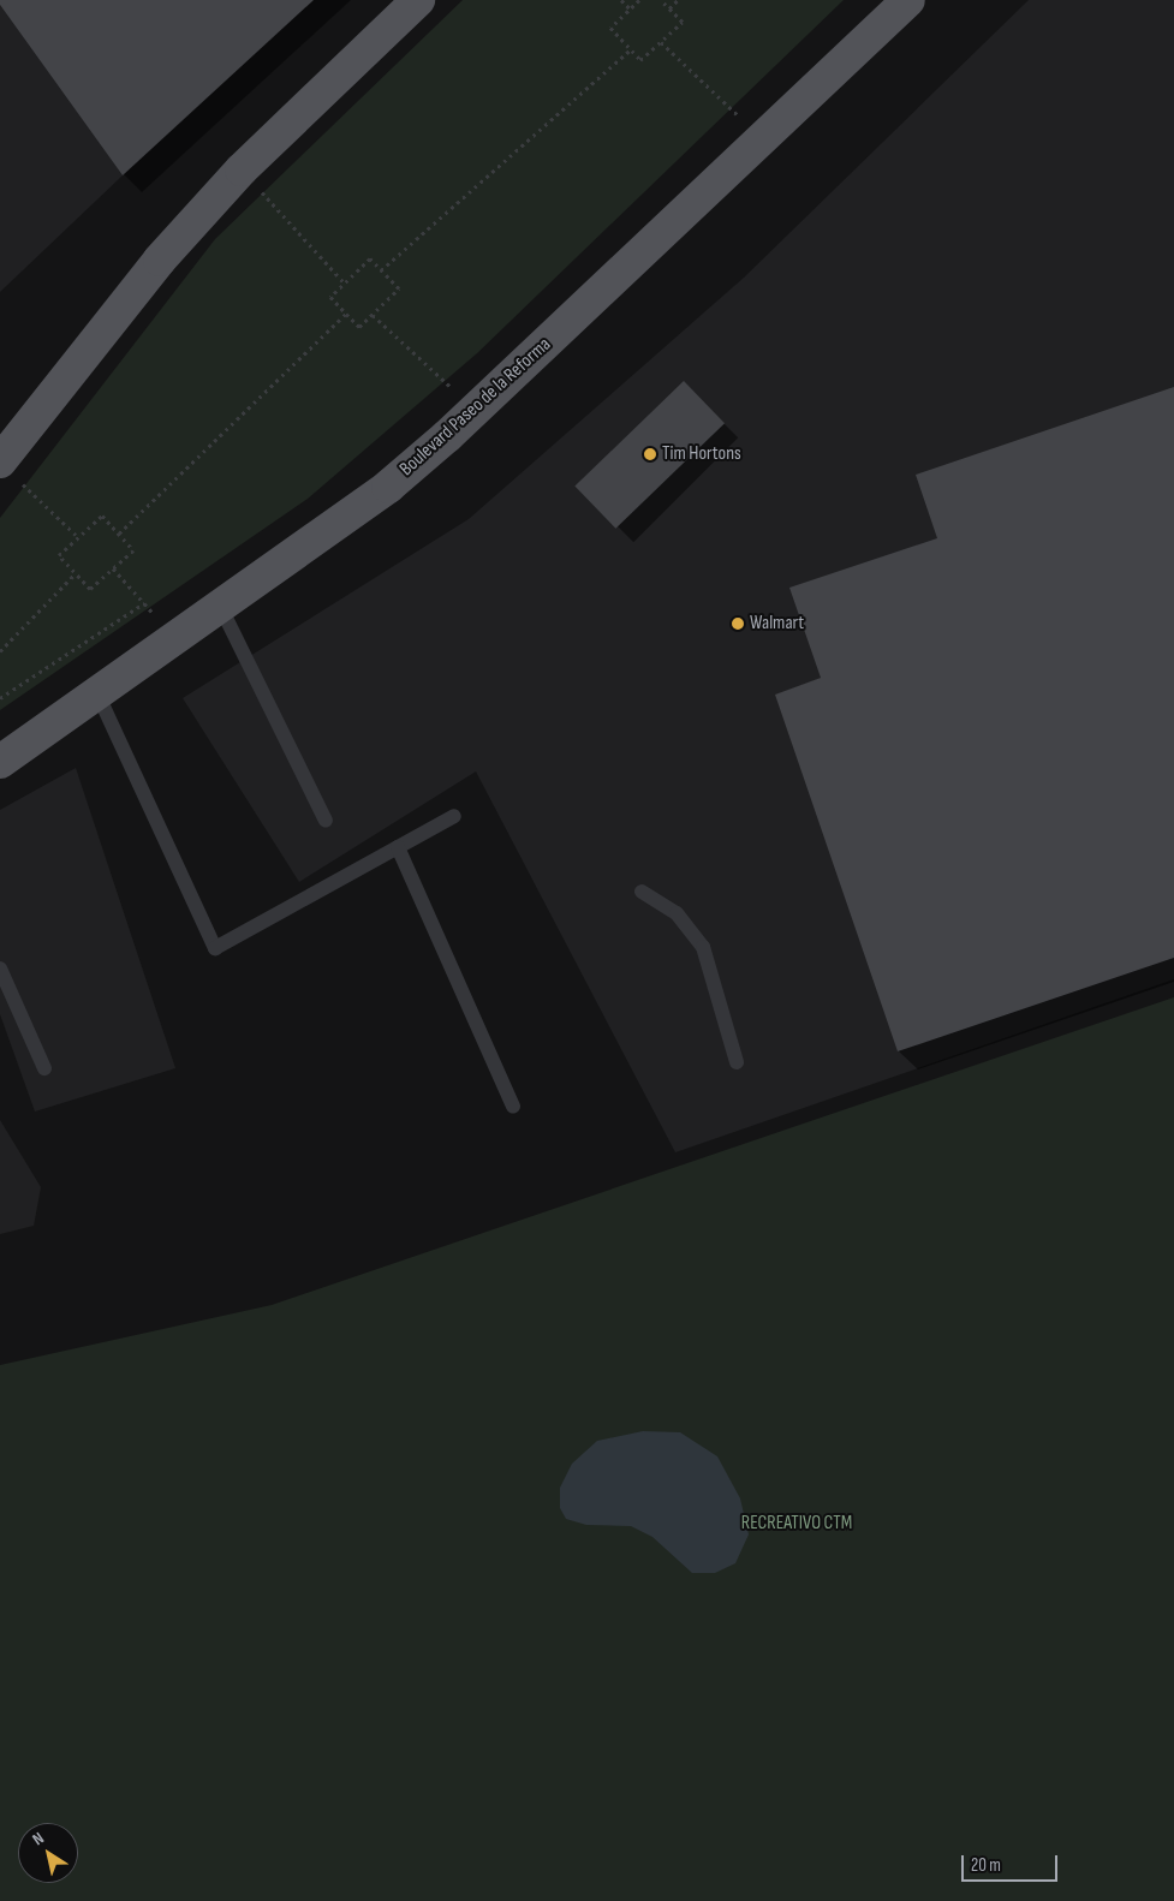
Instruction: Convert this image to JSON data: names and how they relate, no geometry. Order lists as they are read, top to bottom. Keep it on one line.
{"streets":{"main road":["Boulevard Paseo de la Reforma"]},"parks":["RECREATIVO CTM"],"places":["Tim Hortons","Walmart"],"scale_bar":"20 m","north":"top left"}
